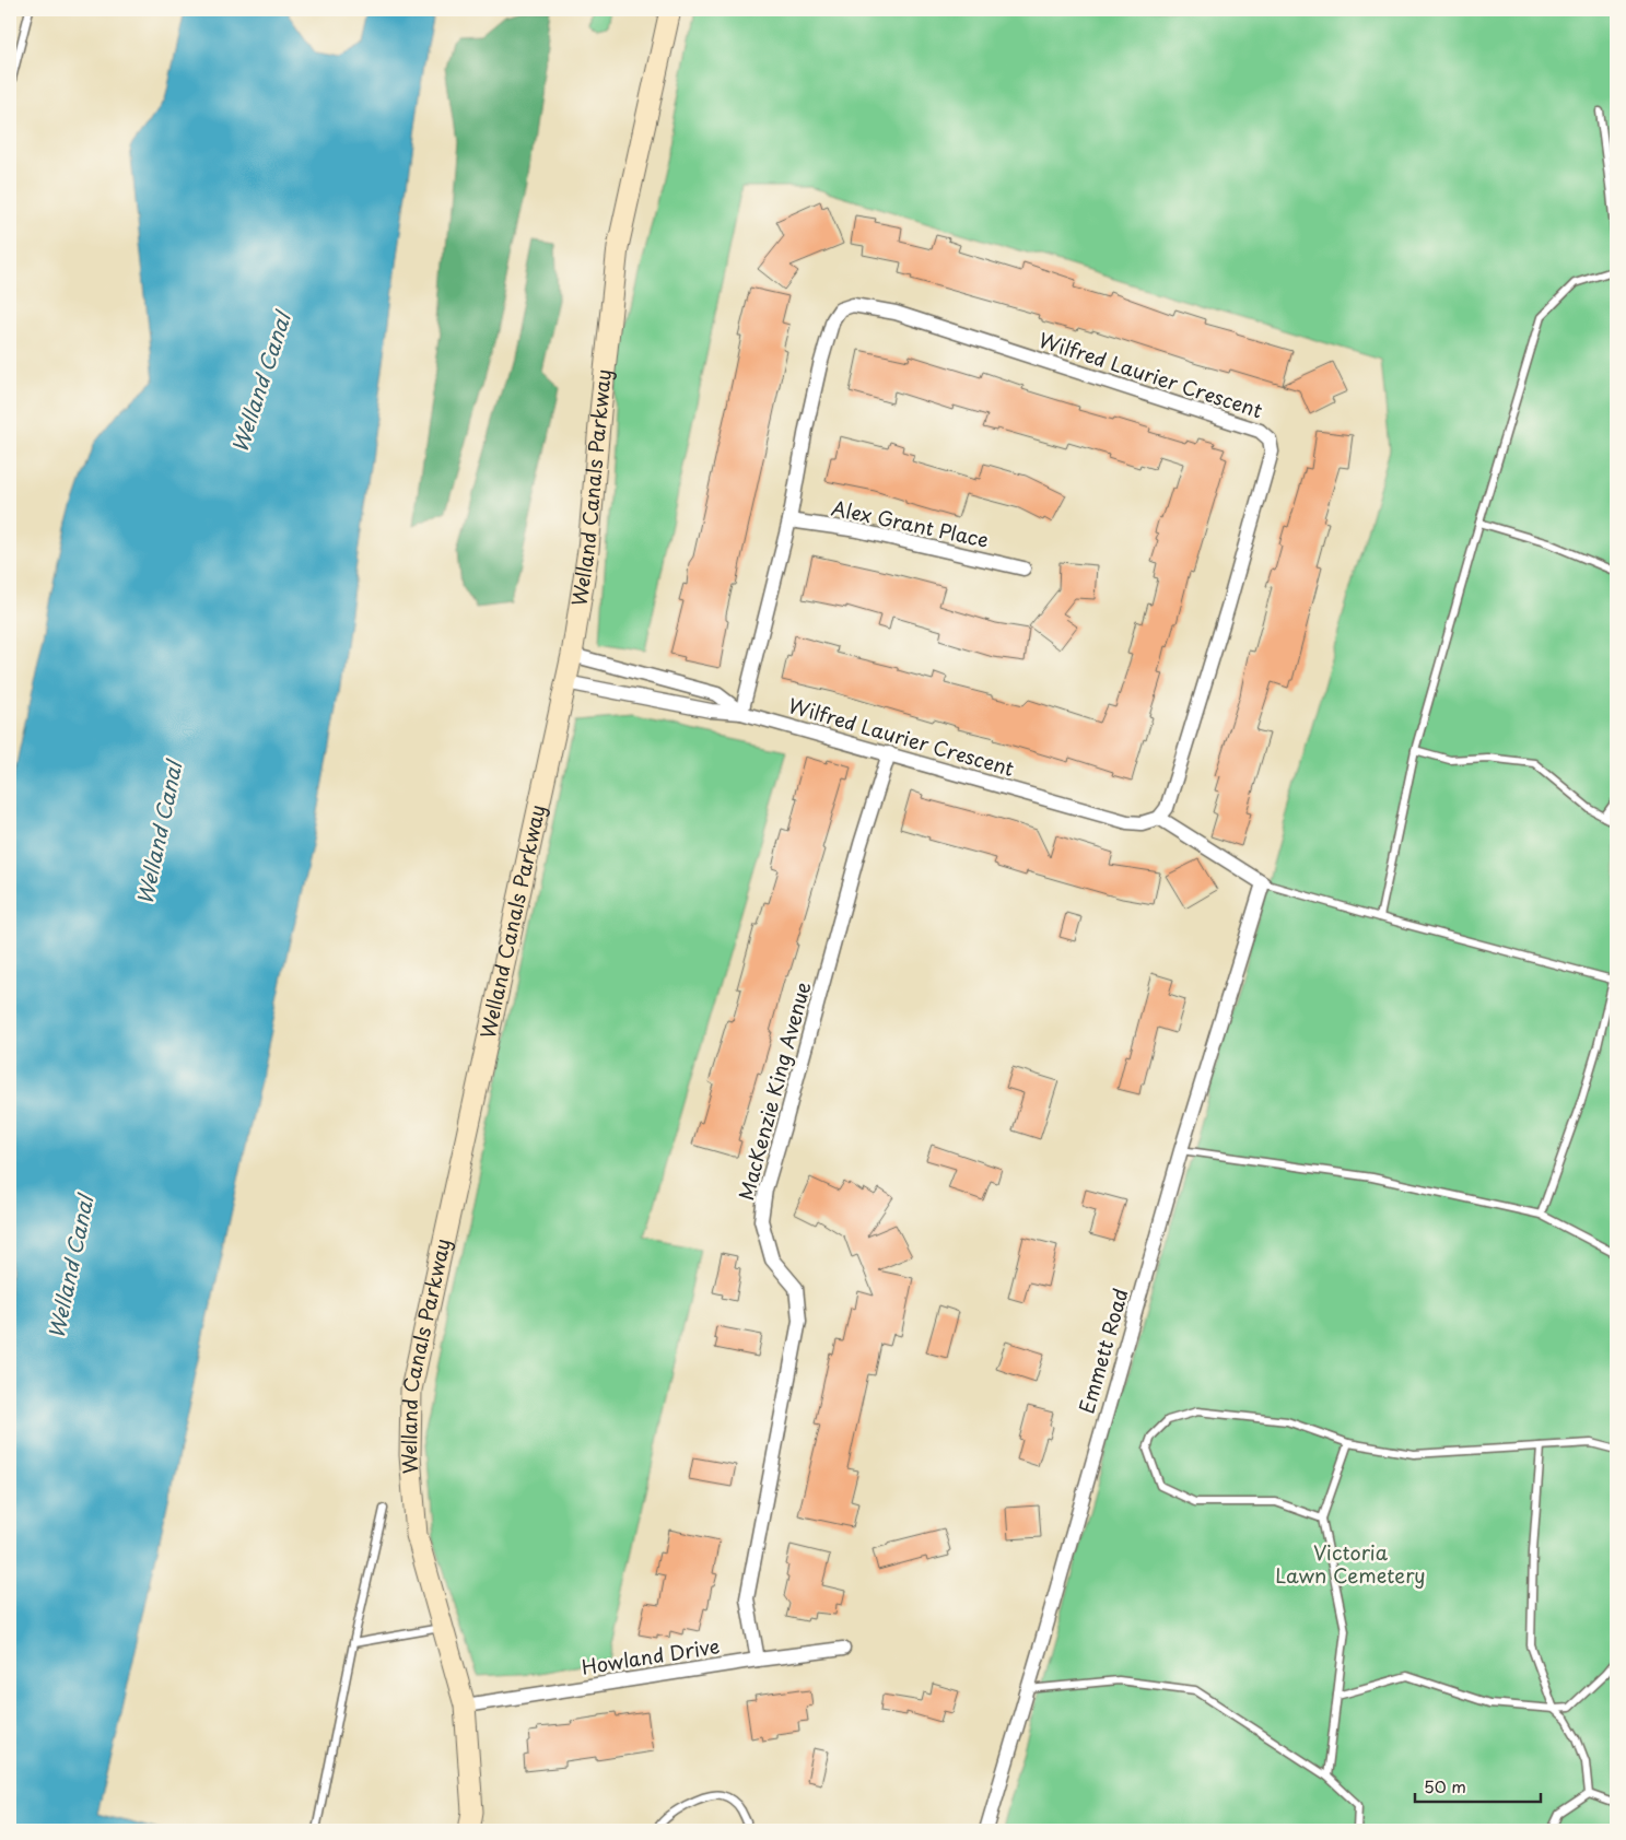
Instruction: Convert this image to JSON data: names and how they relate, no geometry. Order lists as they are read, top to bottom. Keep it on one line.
{"streets":{"main road":["Welland Canals Parkway"],"street":["Wilfred Laurier Crescent","Alex Grant Place","MacKenzie King Avenue","Emmett Road","Howland Drive"]},"crossings":[["Wilfred Laurier Crescent","Welland Canals Parkway"],["Wilfred Laurier Crescent","Alex Grant Place"],["Wilfred Laurier Crescent","MacKenzie King Avenue"],["Welland Canals Parkway","Howland Drive"],["MacKenzie King Avenue","Howland Drive"]],"water":["Welland Canal"],"parks":["Victoria Lawn Cemetery"],"scale_bar":"50 m"}
